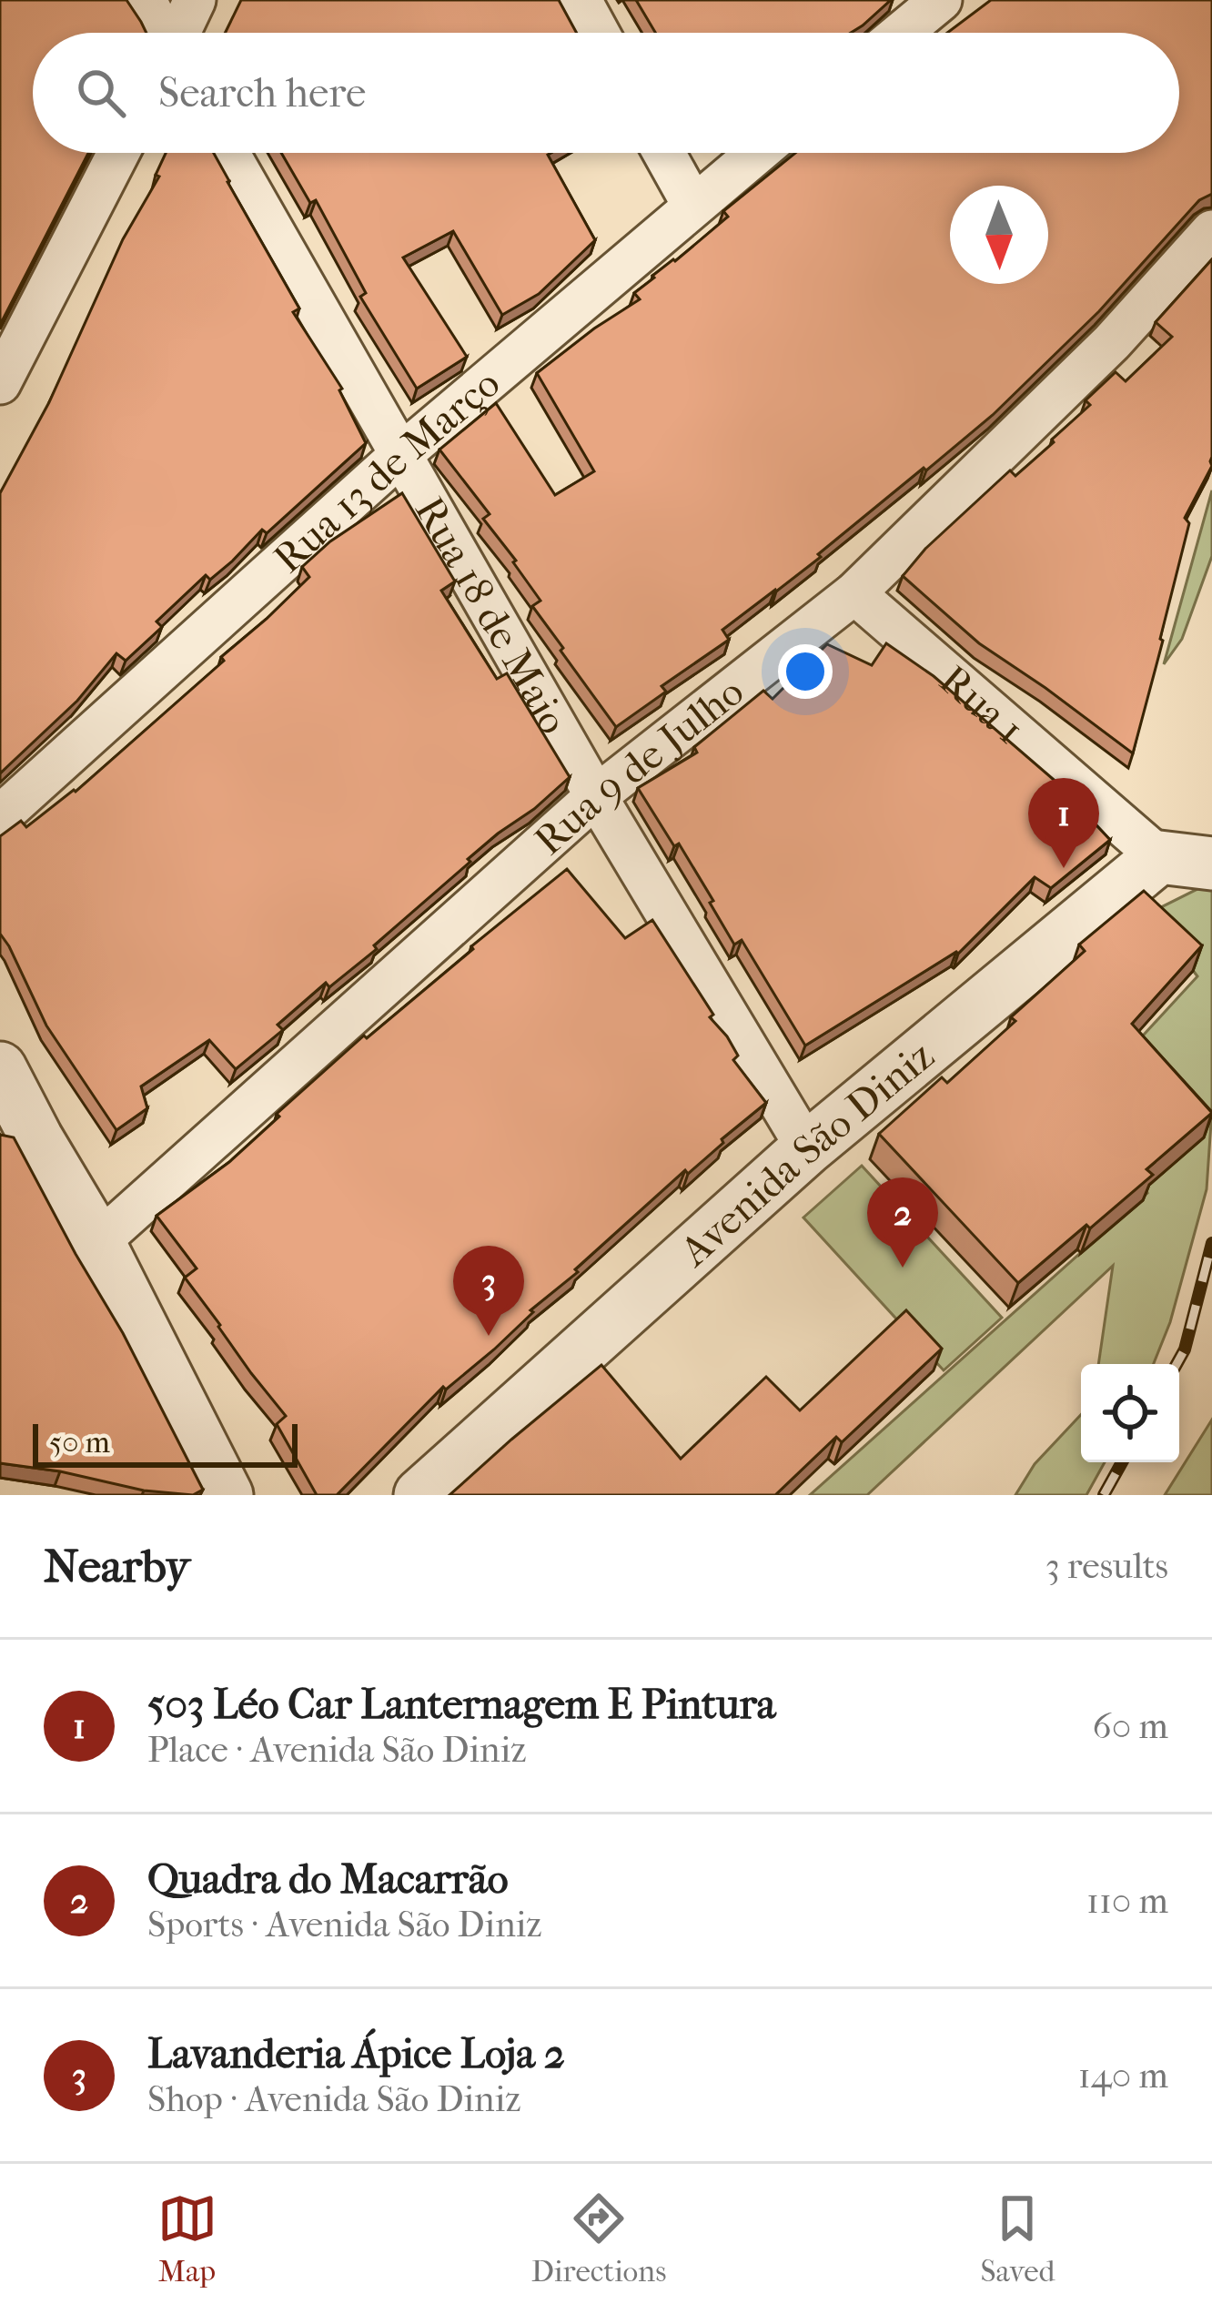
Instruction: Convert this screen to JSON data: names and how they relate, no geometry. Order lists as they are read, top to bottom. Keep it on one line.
{"streets":{"street":["Rua 13 de Março","Rua 18 de Maio","Rua 1","Rua 9 de Julho","Avenida São Diniz"]},"crossings":[["Rua 13 de Março","Rua 18 de Maio"],["Rua 18 de Maio","Rua 9 de Julho"],["Rua 18 de Maio","Avenida São Diniz"],["Rua 1","Rua 9 de Julho"],["Rua 1","Avenida São Diniz"]],"scale_bar":"50 m","north":"bottom","page":{"search":"Search here","pins":["1","2","3"],"scale":"50 m","heading":["Nearby","3 results"],"list":[{"mark":"1","name":"503 Léo Car Lanternagem E Pintura","note":"Place · Avenida São Diniz","value":"60 m"},{"mark":"2","name":"Quadra do Macarrão","note":"Sports · Avenida São Diniz","value":"110 m"},{"mark":"3","name":"Lavanderia Ápice Loja 2","note":"Shop · Avenida São Diniz","value":"140 m"}],"nav":["Map","Directions","Saved"]}}
